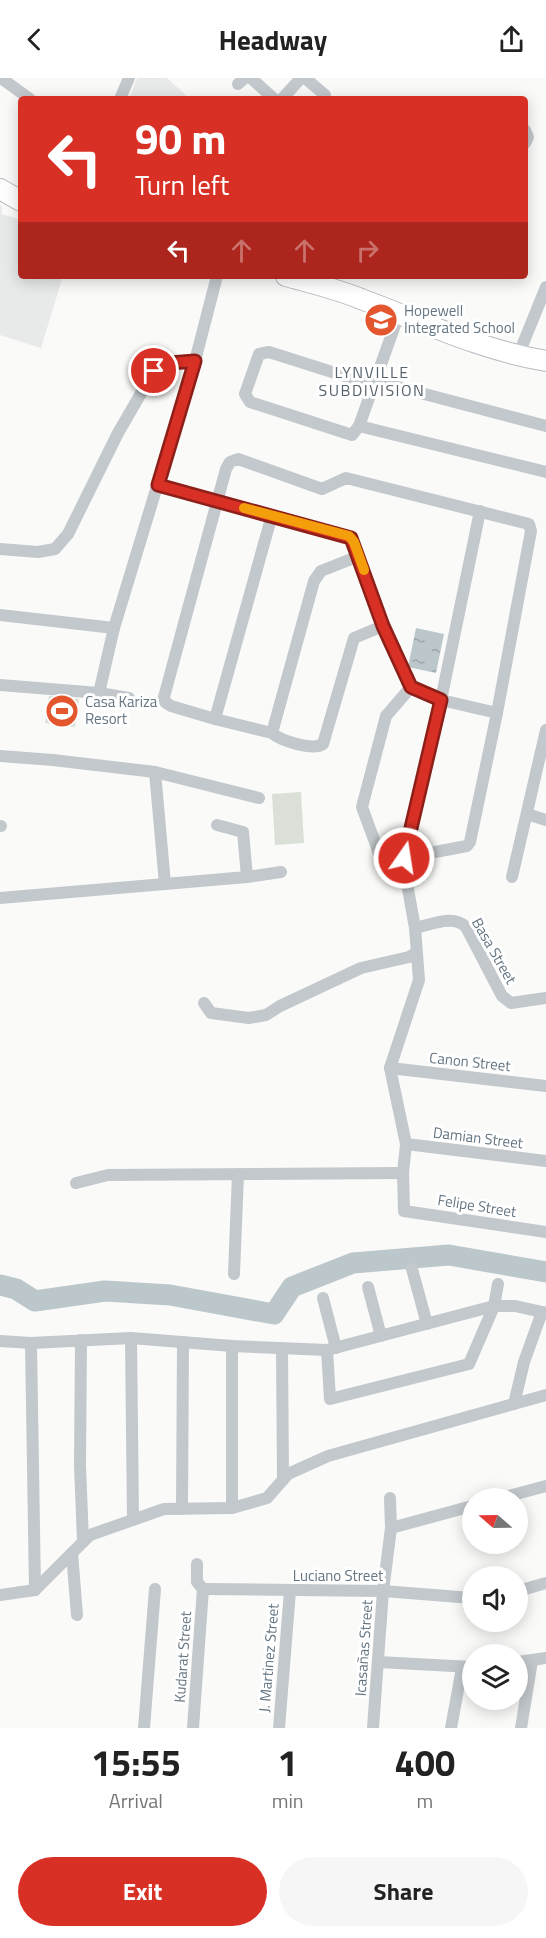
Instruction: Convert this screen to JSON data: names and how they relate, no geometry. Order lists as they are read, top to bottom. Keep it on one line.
{"streets":{"street":["Basa Street","Canon Street","Damian Street","Felipe Street","Luciano Street","Icasañas Street","Kudarat Street","J. Martinez Street"]},"crossings":[["Luciano Street","Icasañas Street"],["Luciano Street","Kudarat Street"],["Luciano Street","J. Martinez Street"]],"districts":["LYNVILLE SUBDIVISION"],"places":{"school or university":["Hopewell Integrated School"],"sports":["Casa Kariza Resort"]},"north":"left","page":{"header":"Headway","turn":["90 m","Turn left"],"eta":["15:55","Arrival","1","min","400","m"],"buttons":["Exit","Share"]}}
